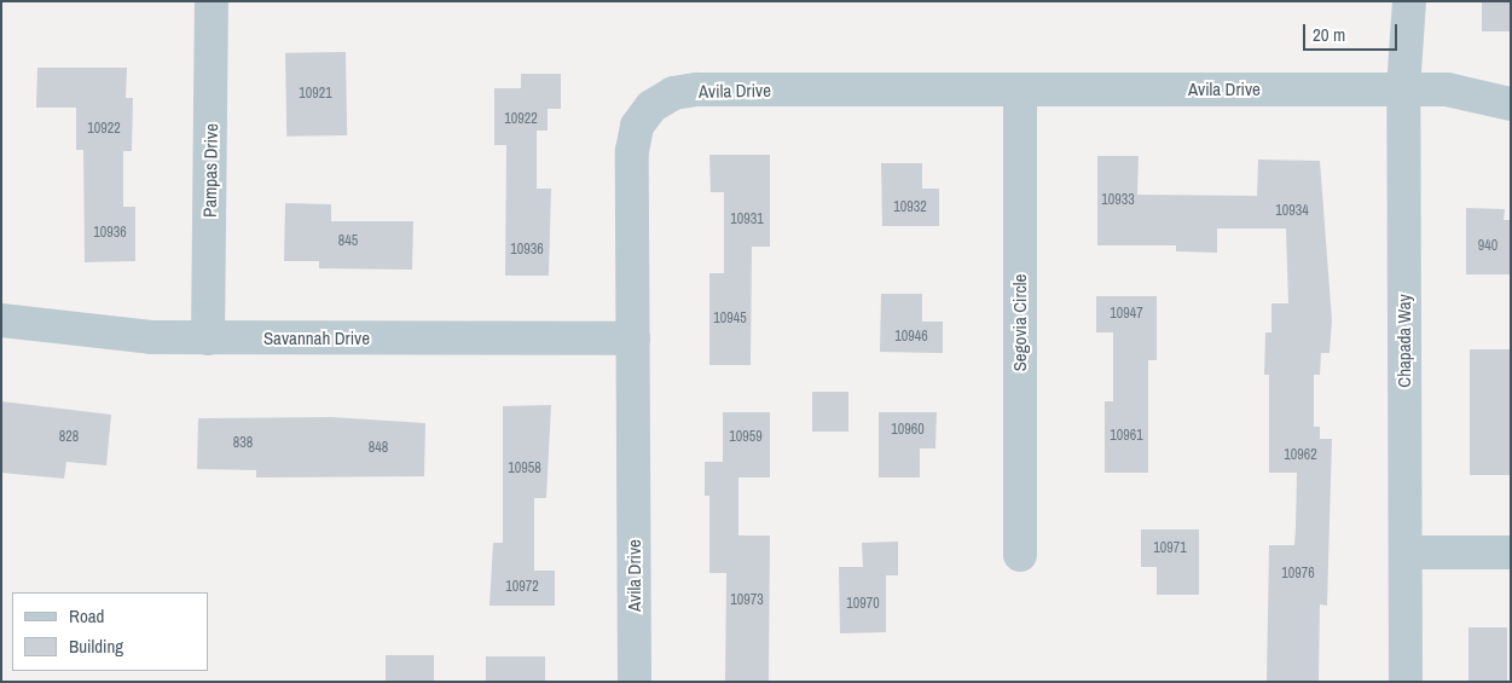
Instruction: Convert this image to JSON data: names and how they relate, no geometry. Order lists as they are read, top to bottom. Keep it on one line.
{"streets":{"street":["Avila Drive","Pampas Drive","Segovia Circle","Savannah Drive","Chapada Way"]},"crossings":[["Avila Drive","Segovia Circle"],["Avila Drive","Savannah Drive"],["Avila Drive","Chapada Way"],["Pampas Drive","Savannah Drive"]],"house_numbers":["10921","10922","10922","10933","10932","10934","10931","10936","845","940","10936","10947","10945","10946","10960","10961","828","10959","838","848","10962","10958","10971","10976","10972","10973","10970"],"legend":["Road","Building"],"scale_bar":"20 m"}
